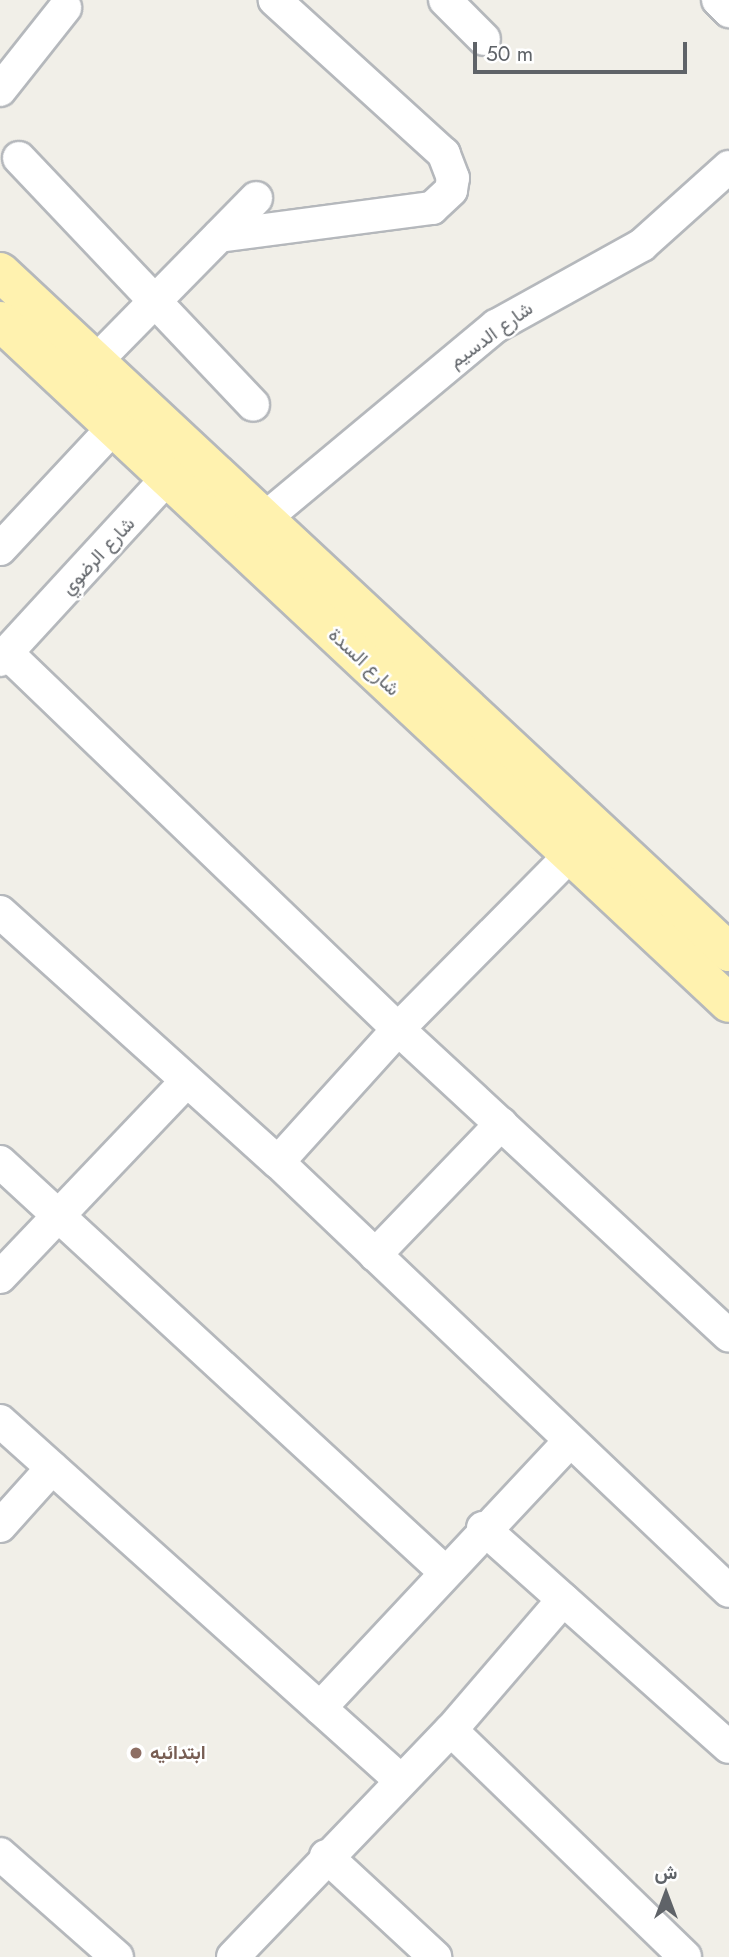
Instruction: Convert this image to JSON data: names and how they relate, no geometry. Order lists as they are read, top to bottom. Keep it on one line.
{"streets":{"main road":["شارع السدة"],"street":["شارع الدسيم","شارع الرضوي"]},"crossings":[["شارع الدسيم","شارع السدة"],["شارع الرضوي","شارع السدة"]],"places":["ابتدائيه"],"scale_bar":"50 m","north":"top"}
